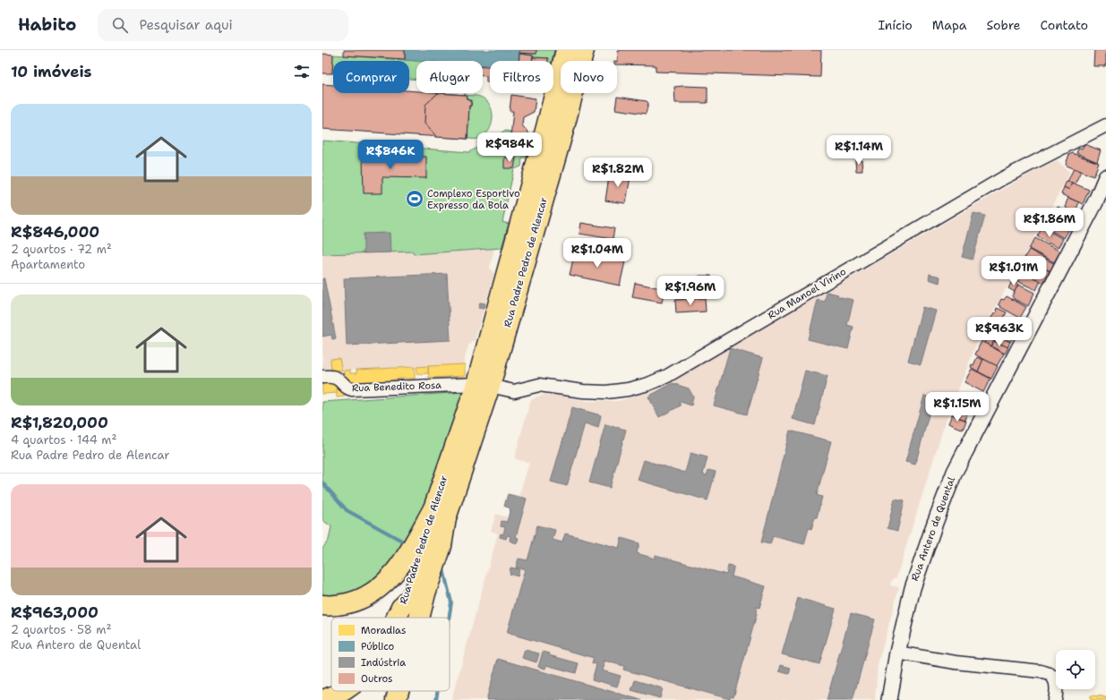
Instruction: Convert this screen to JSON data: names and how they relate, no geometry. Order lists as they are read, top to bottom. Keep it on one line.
{"streets":{"main road":["Rua Padre Pedro de Alencar"],"street":["Rua Manoel Virino","Rua Benedito Rosa","Rua Antero de Quental"]},"crossings":[["Rua Padre Pedro de Alencar","Rua Manoel Virino"],["Rua Padre Pedro de Alencar","Rua Benedito Rosa"],["Rua Manoel Virino","Rua Benedito Rosa"]],"places":{"sports":["Complexo Esportivo Expresso da Bola"]},"legend":["Moradias","Público","Indústria","Outros"],"page":{"header":"Habito","search":"Pesquisar aqui","nav":["Início","Mapa","Sobre","Contato"],"heading":"10 imóveis","chip":["Comprar","Alugar","Filtros","Novo"],"list":[{"name":"R$846,000","note":"2 quartos · 72 m² · Apartamento"},{"name":"R$1,820,000","note":"4 quartos · 144 m² · Rua Padre Pedro de Alencar"},{"name":"R$963,000","note":"2 quartos · 58 m² · Rua Antero de Quental"}],"price":["R$984K","R$1.14M","R$846K","R$1.82M","R$1.86M","R$1.04M","R$1.01M","R$1.96M","R$963K","R$1.15M"]}}
